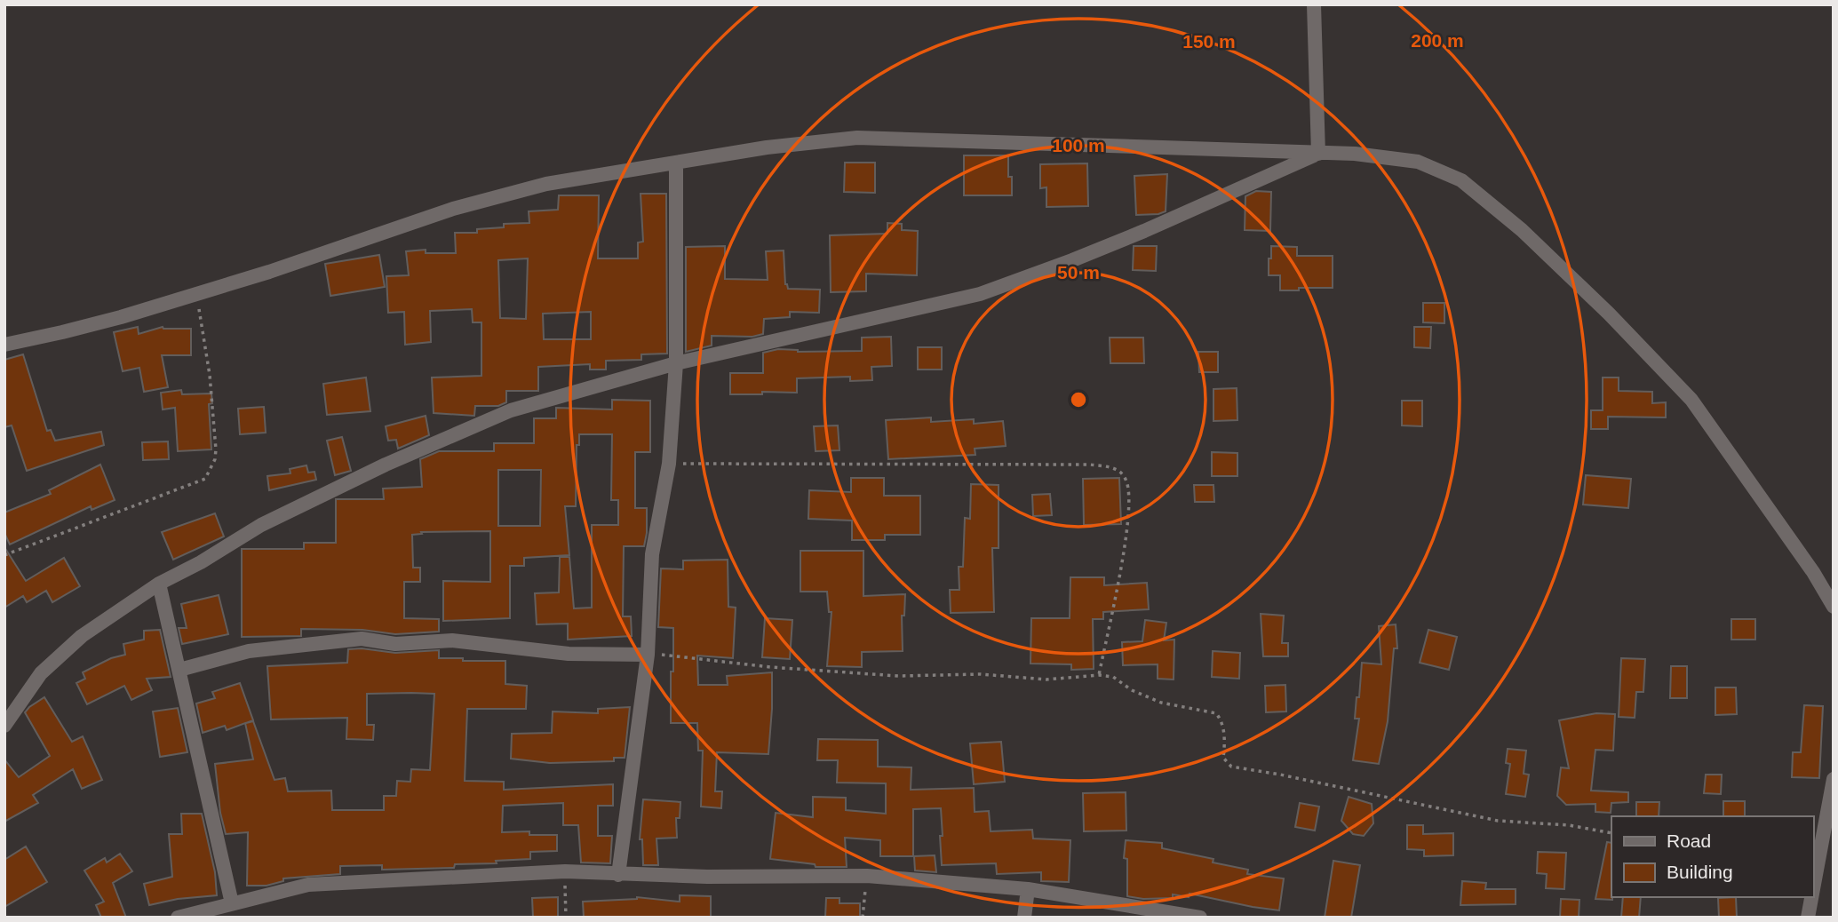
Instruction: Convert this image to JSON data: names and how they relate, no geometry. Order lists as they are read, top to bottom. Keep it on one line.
{"legend":["Road","Building"],"rings":["200 m","150 m","100 m","50 m"]}
